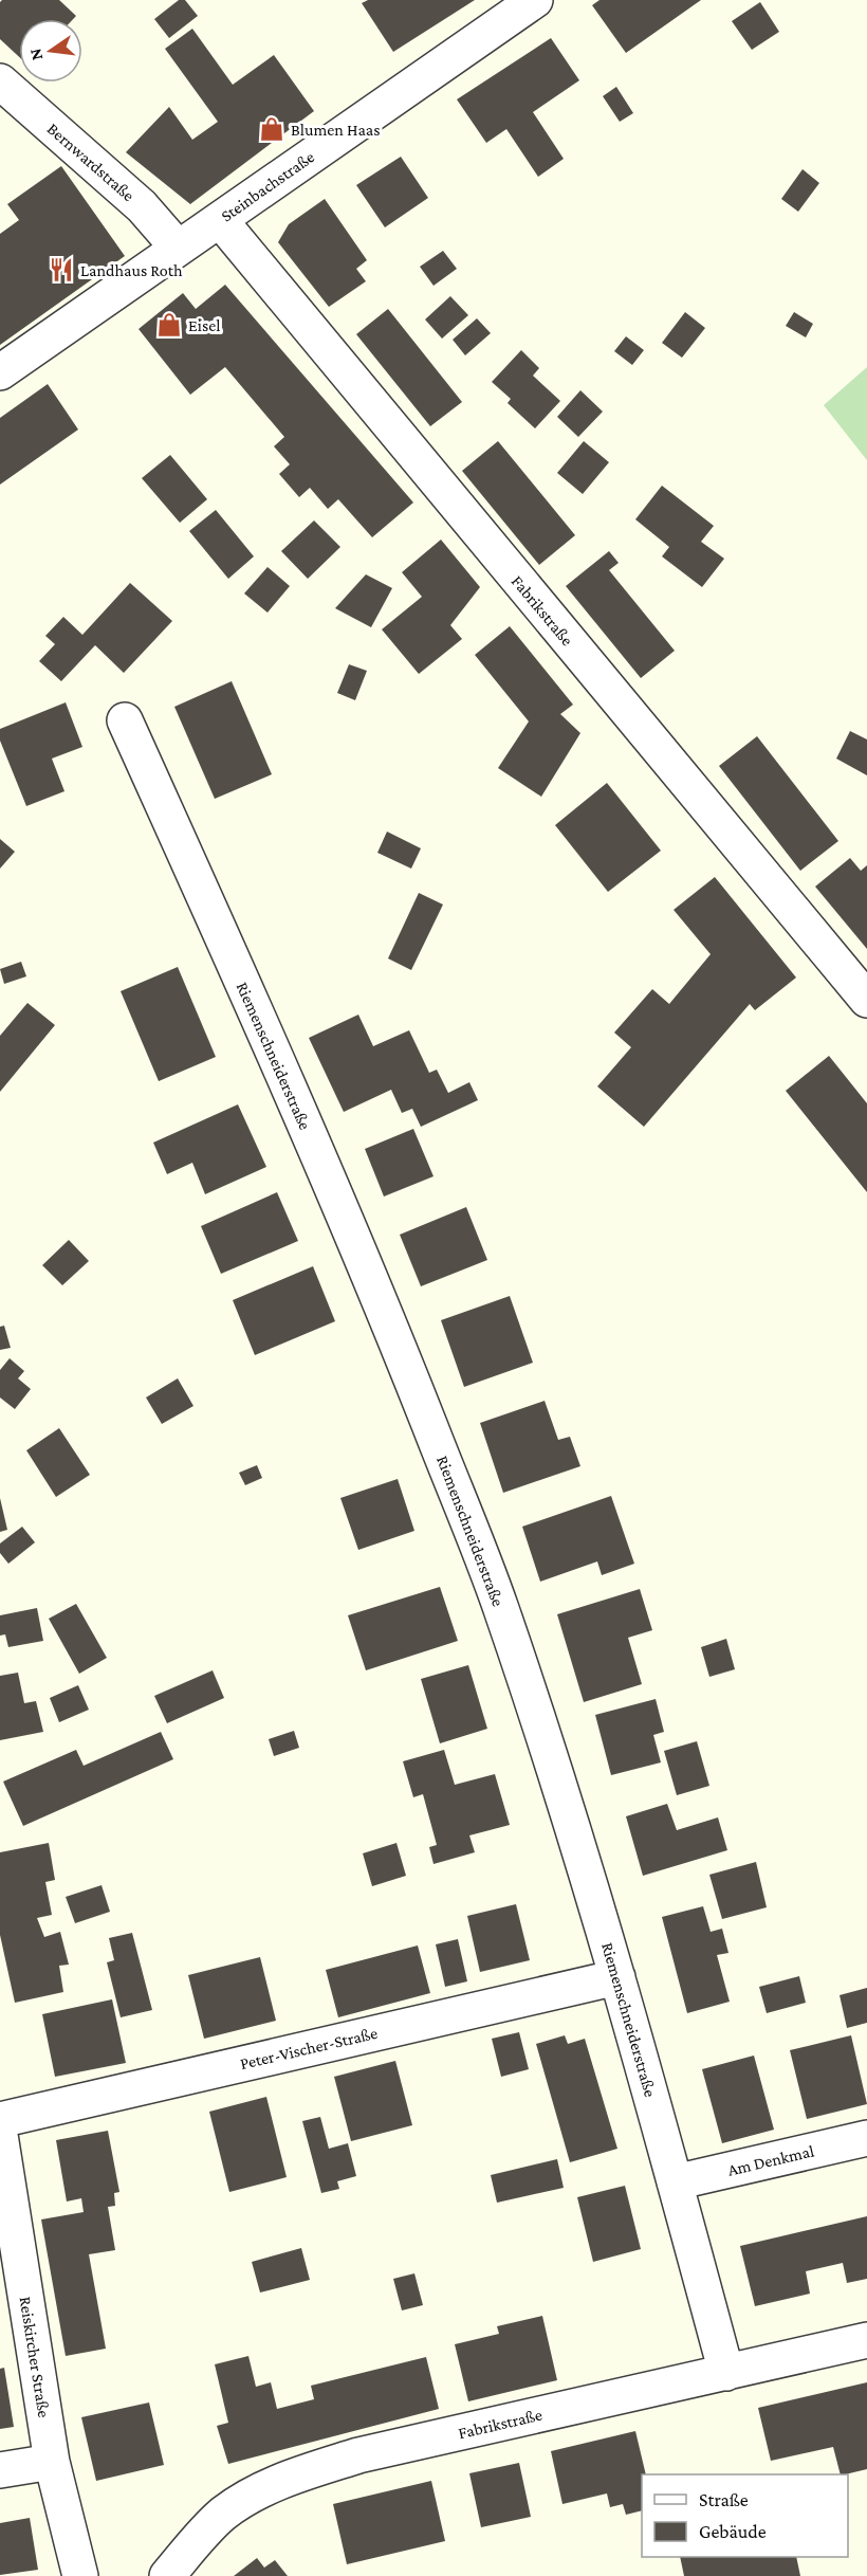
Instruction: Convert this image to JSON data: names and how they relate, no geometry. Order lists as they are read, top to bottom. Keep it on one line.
{"streets":{"street":["Bernwardstraße","Steinbachstraße","Fabrikstraße","Riemenschneiderstraße","Peter-Vischer-Straße","Am Denkmal","Reiskircher Straße"]},"crossings":[["Bernwardstraße","Steinbachstraße"],["Steinbachstraße","Fabrikstraße"],["Fabrikstraße","Riemenschneiderstraße"],["Riemenschneiderstraße","Peter-Vischer-Straße"],["Riemenschneiderstraße","Am Denkmal"]],"places":{"shop":["Blumen Haas","Eisel"],"restaurant":["Landhaus Roth"]},"legend":["Straße","Gebäude"],"north":"left"}
